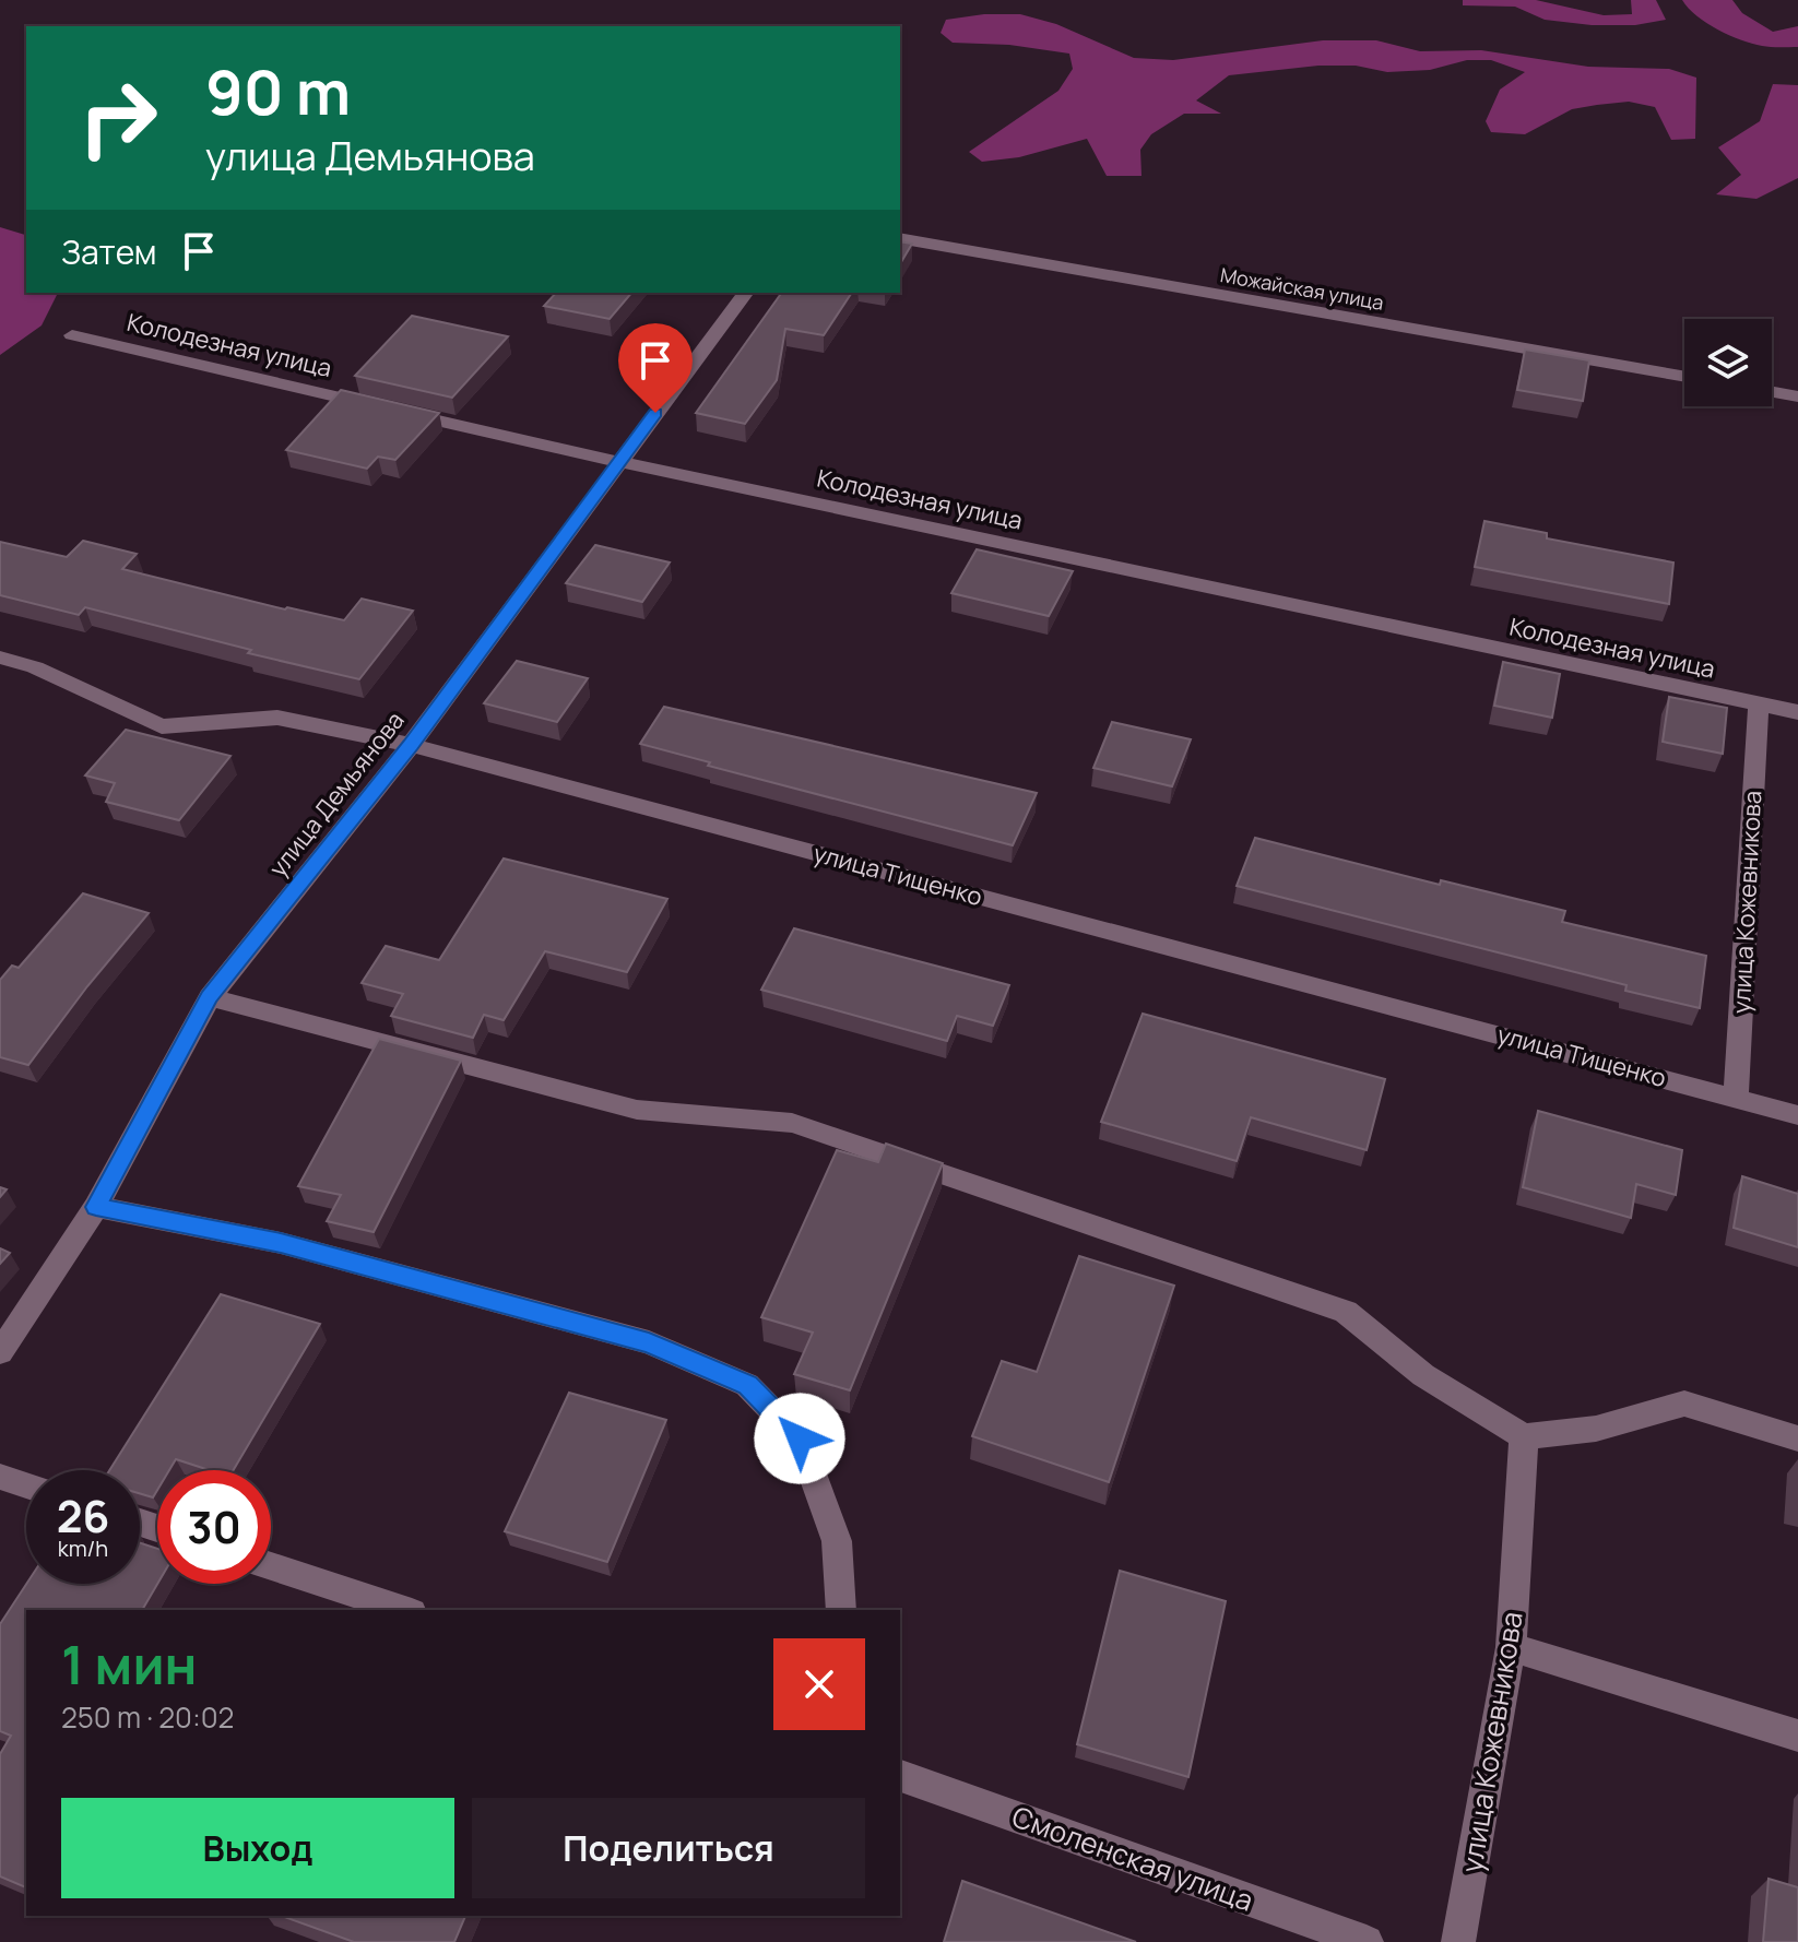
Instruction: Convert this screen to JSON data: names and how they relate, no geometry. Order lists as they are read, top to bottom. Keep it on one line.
{"streets":{"street":["Можайская улица","Колодезная улица","улица Демьянова","улица Тищенко","улица Кожевникова","Смоленская улица"]},"crossings":[["Колодезная улица","улица Демьянова"],["Колодезная улица","улица Кожевникова"],["улица Демьянова","улица Тищенко"],["улица Тищенко","улица Кожевникова"]],"page":{"turn":["90 m","улица Демьянова"],"then":"Затем","speed":"26 km/h","limit":"30","heading":["1 мин","250 m · 20:02"],"buttons":["Выход","Поделиться"]}}
